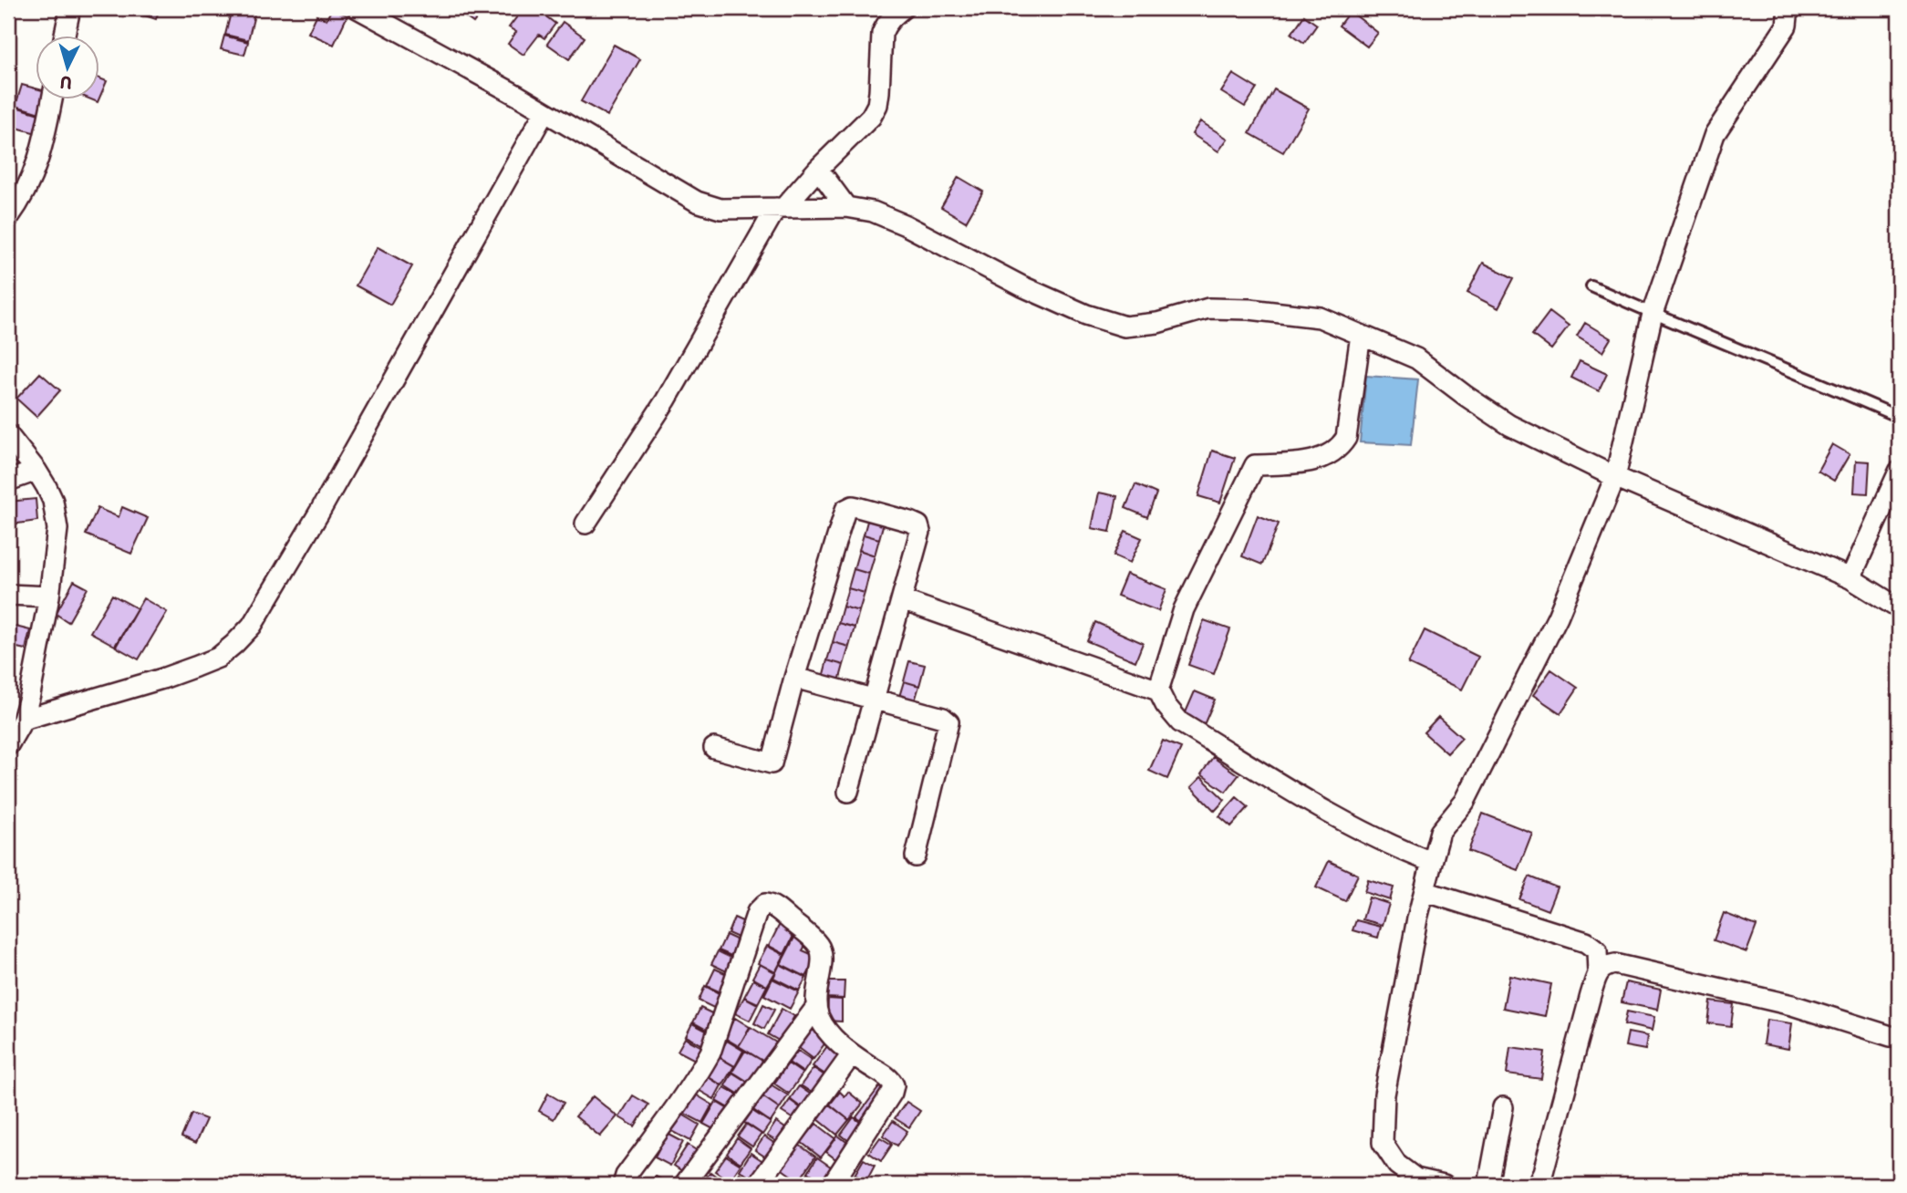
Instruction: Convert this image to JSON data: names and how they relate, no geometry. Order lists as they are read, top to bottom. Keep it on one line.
{"north":"bottom"}
